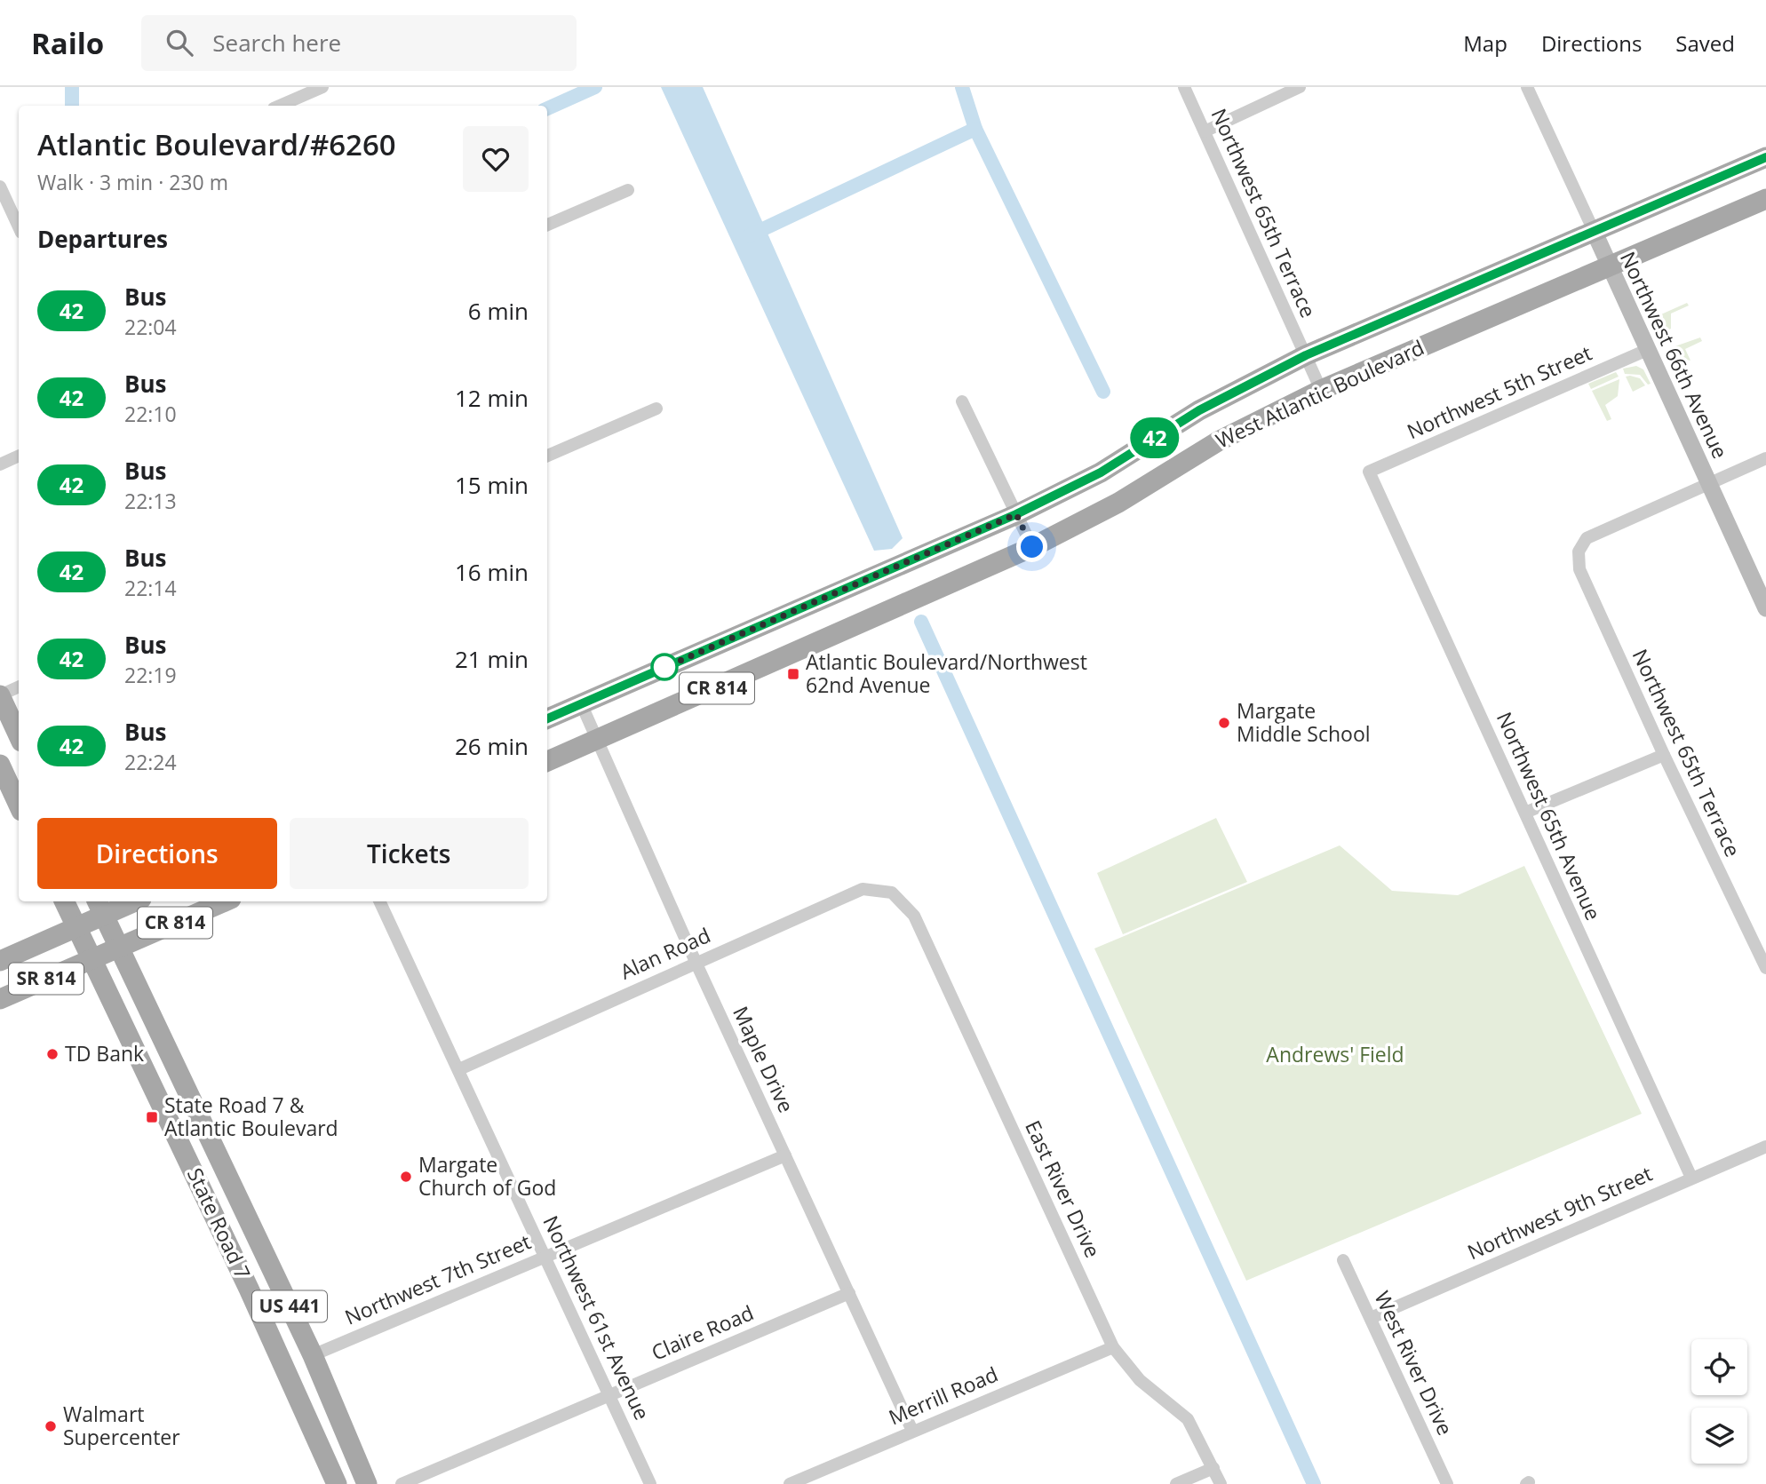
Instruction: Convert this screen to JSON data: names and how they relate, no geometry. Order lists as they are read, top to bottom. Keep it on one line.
{"streets":{"main road":["West Atlantic Boulevard","CR 814","SR 814","State Road 7","US 441"],"street":["Northwest 65th Terrace","Northwest 66th Avenue","Northwest 5th Street","Northwest 65th Avenue","Alan Road","Maple Drive","East River Drive","Northwest 9th Street","Northwest 7th Street","Northwest 61st Avenue","Claire Road","West River Drive","Merrill Road"]},"crossings":[["Northwest 65th Terrace","Northwest 66th Avenue"],["Northwest 65th Terrace","West Atlantic Boulevard"],["Northwest 66th Avenue","Northwest 5th Street"],["Northwest 66th Avenue","West Atlantic Boulevard"],["Northwest 5th Street","Northwest 65th Avenue"],["West Atlantic Boulevard","Maple Drive"],["CR 814","SR 814"],["CR 814","State Road 7"],["Northwest 65th Avenue","Northwest 9th Street"],["Alan Road","Maple Drive"],["Alan Road","East River Drive"],["Alan Road","Northwest 61st Avenue"],["SR 814","State Road 7"],["Maple Drive","Northwest 7th Street"],["Maple Drive","Claire Road"],["Maple Drive","Merrill Road"],["East River Drive","Merrill Road"],["Northwest 9th Street","West River Drive"],["State Road 7","Northwest 7th Street"],["Northwest 7th Street","Northwest 61st Avenue"],["Northwest 61st Avenue","Claire Road"]],"parks":["Andrews' Field"],"places":{"transit":["Atlantic Boulevard/Northwest 62nd Avenue","State Road 7 & Atlantic Boulevard"],"other":["Margate Middle School","TD Bank","Margate Church of God","Walmart Supercenter"]},"lines":["bus line 42"],"page":{"header":"Railo","search":"Search here","nav":["Map","Directions","Saved"],"on_map":"42","heading":[["Atlantic Boulevard/#6260","Walk · 3 min · 230 m"],"Departures"],"list":[{"mark":"42","name":"Bus","note":"22:04","value":"6 min"},{"mark":"42","name":"Bus","note":"22:10","value":"12 min"},{"mark":"42","name":"Bus","note":"22:13","value":"15 min"},{"mark":"42","name":"Bus","note":"22:14","value":"16 min"},{"mark":"42","name":"Bus","note":"22:19","value":"21 min"},{"mark":"42","name":"Bus","note":"22:24","value":"26 min"}],"buttons":["Directions","Tickets"]}}
